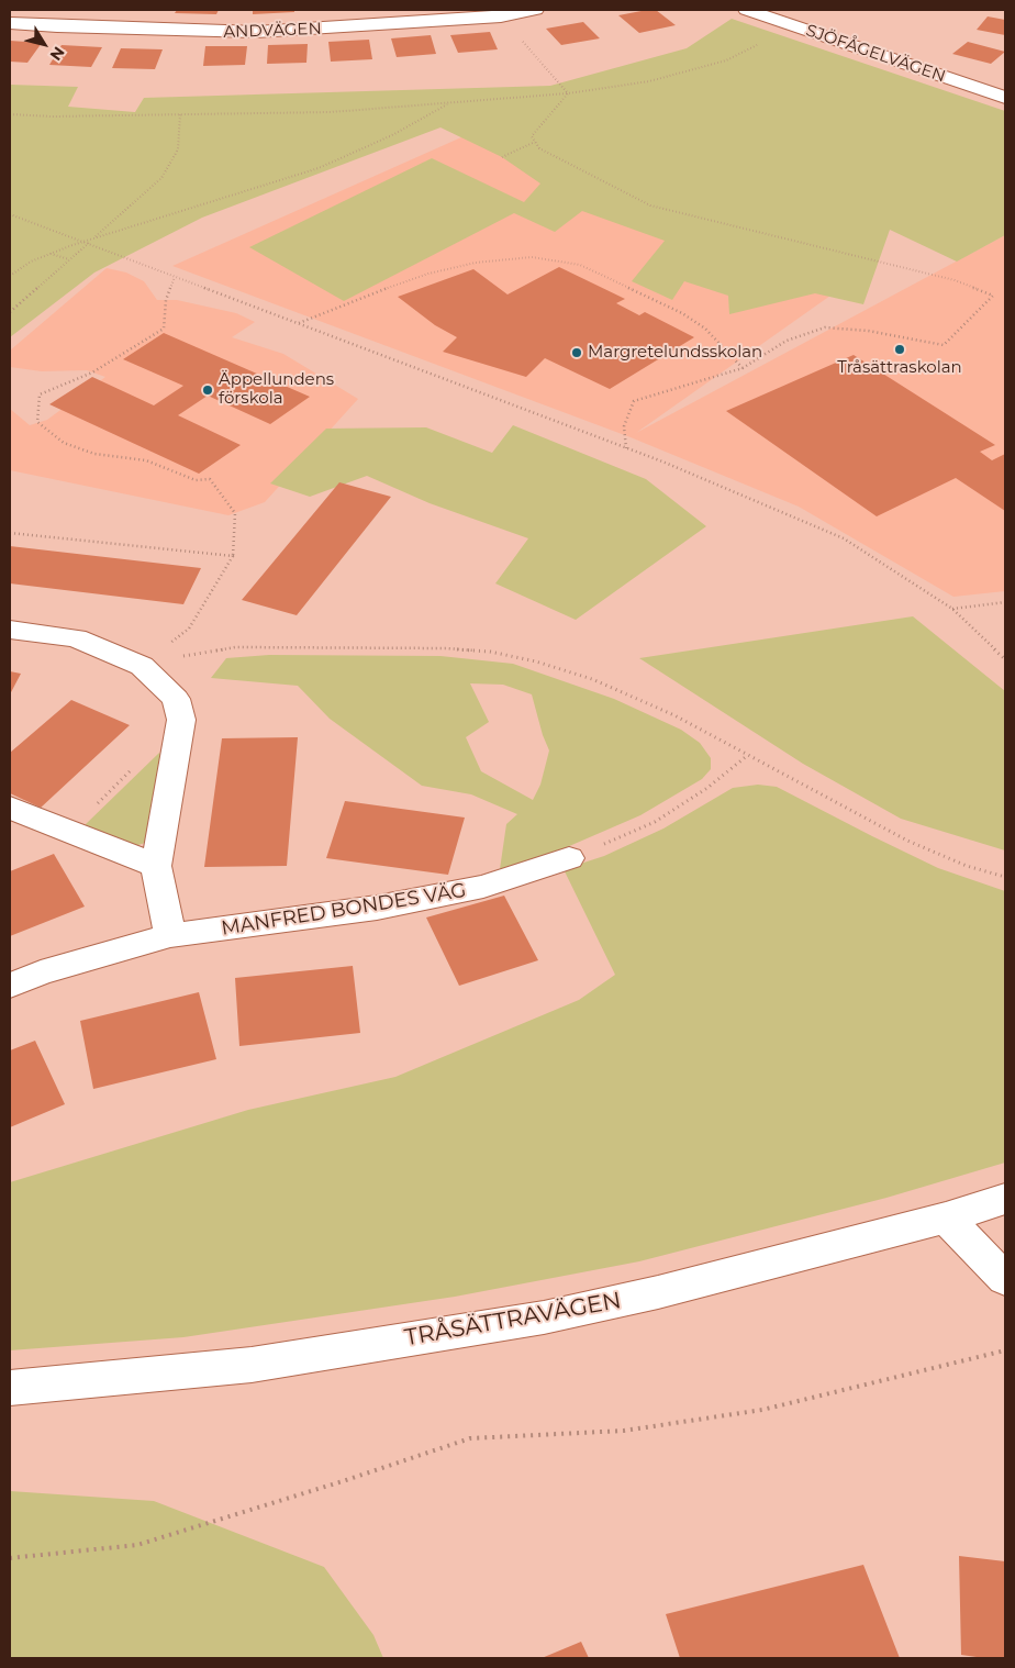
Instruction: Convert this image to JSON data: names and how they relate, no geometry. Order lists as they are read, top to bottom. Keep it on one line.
{"streets":{"street":["ANDVÄGEN","SJÖFÅGELVÄGEN","MANFRED BONDES VÄG","TRÅSÄTTRAVÄGEN"]},"places":["Tråsättraskolan","Margretelundsskolan","Äppellundens förskola"],"north":"bottom right"}
